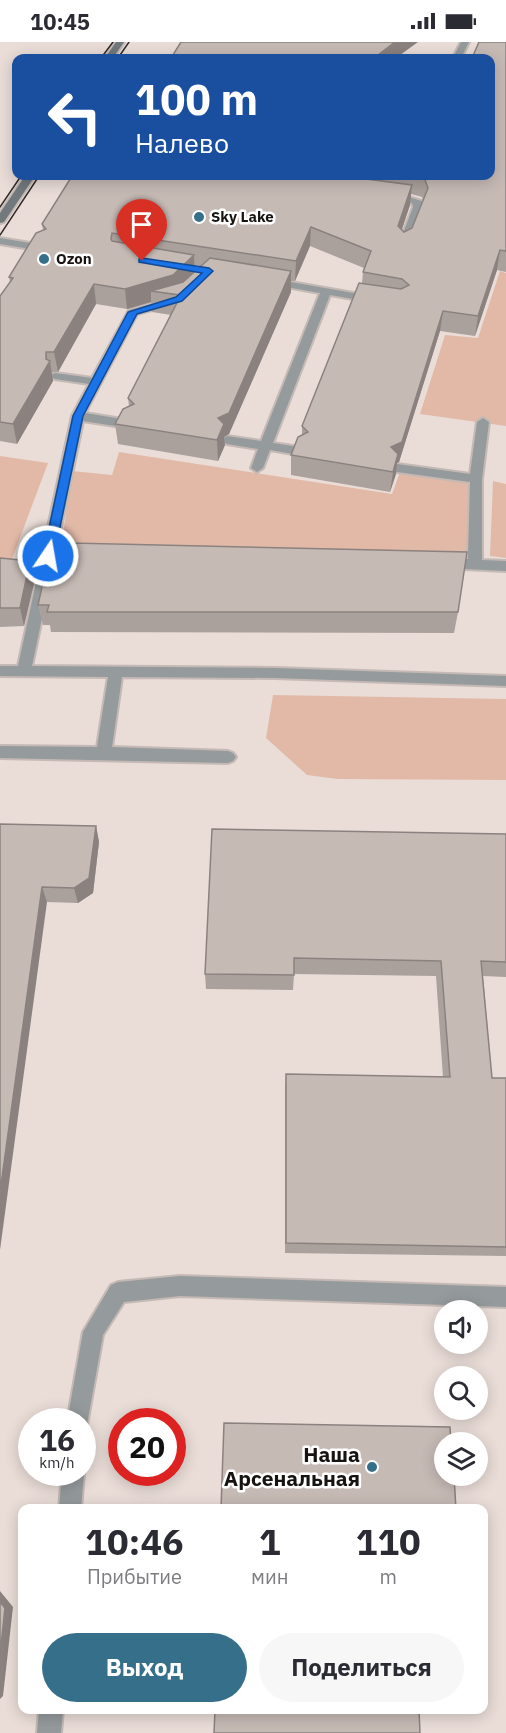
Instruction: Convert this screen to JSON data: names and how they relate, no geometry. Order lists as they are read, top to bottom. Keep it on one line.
{"places":["Sky Lake","Ozon","Наша Арсенальная"],"page":{"status":"10:45","turn":["100 m","Налево"],"speed":"16 km/h","limit":"20","eta":["10:46","Прибытие","1","мин","110","m"],"buttons":["Выход","Поделиться"]}}
